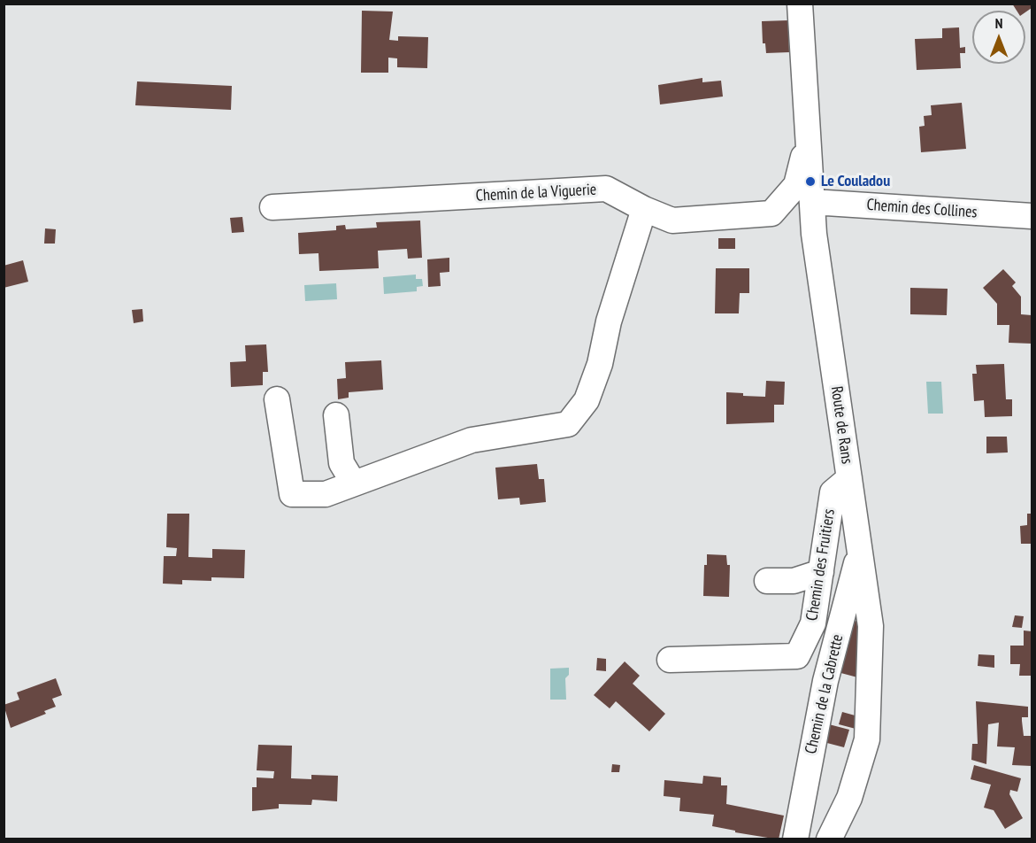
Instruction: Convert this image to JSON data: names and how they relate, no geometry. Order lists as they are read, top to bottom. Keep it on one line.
{"streets":{"street":["Chemin de la Viguerie","Chemin des Collines","Route de Rans","Chemin des Fruitiers","Chemin de la Cabrette"]},"crossings":[["Chemin de la Viguerie","Route de Rans"],["Chemin des Collines","Route de Rans"],["Route de Rans","Chemin des Fruitiers"],["Route de Rans","Chemin de la Cabrette"]],"places":["Le Couladou"],"north":"top"}
